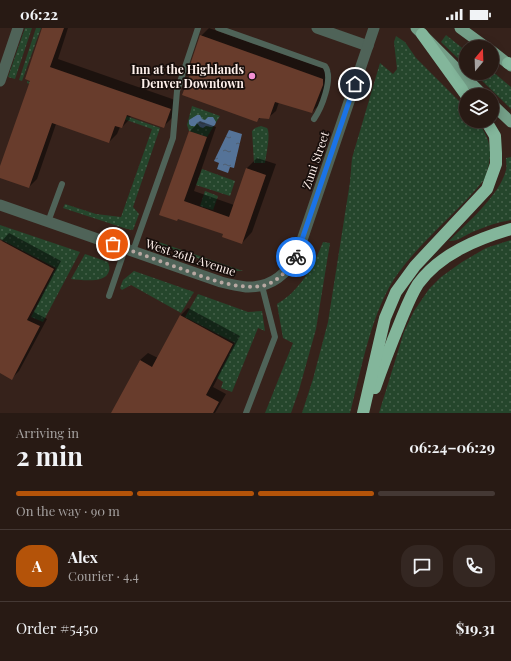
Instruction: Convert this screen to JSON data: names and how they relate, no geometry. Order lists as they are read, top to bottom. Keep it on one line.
{"streets":{"street":["Zuni Street","West 26th Avenue"]},"crossings":[["Zuni Street","West 26th Avenue"]],"places":["Inn at the Highlands Denver Downtown"],"north":"top","page":{"status":"06:22","heading":["2 min","Arriving in","06:24–06:29"],"panel":["Alex","Courier · 4.4","Order #5450","$19.31"],"bar":"On the way · 90 m","round":"A"}}
